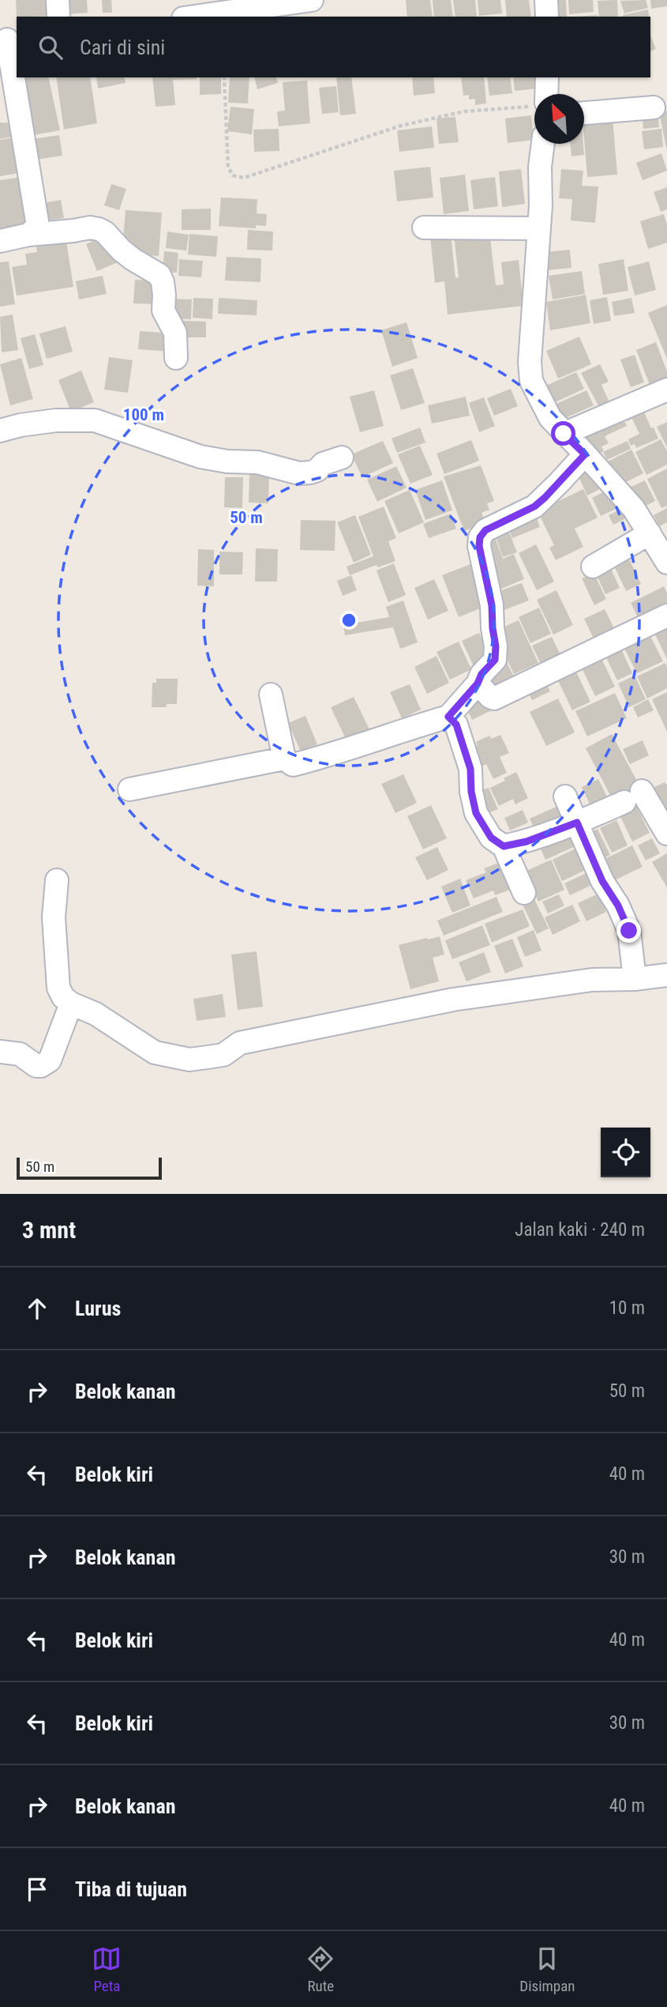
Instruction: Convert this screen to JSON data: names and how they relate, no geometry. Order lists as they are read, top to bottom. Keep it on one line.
{"scale_bar":"50 m","north":"top left","page":{"search":"Cari di sini","scale":"50 m","heading":["3 mnt","Jalan kaki · 240 m"],"list":[["Lurus","10 m"],["Belok kanan","50 m"],["Belok kiri","40 m"],["Belok kanan","30 m"],["Belok kiri","40 m"],["Belok kiri","30 m"],["Belok kanan","40 m"],"Tiba di tujuan"],"nav":["Peta","Rute","Disimpan"]},"rings":["100 m","50 m"]}
